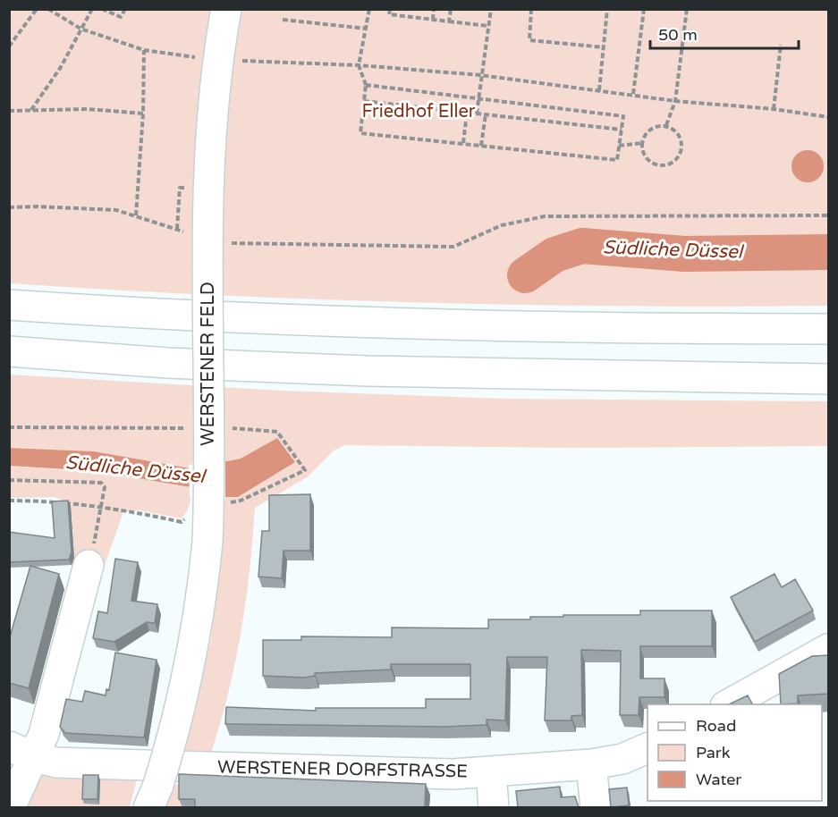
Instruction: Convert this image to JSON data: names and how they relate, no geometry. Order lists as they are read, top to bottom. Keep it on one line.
{"streets":{"main road":["WERSTENER FELD","WERSTENER DORFSTRASSE"]},"water":["Südliche Düssel"],"parks":["Friedhof Eller"],"legend":["Road","Park","Water"],"scale_bar":"50 m"}
